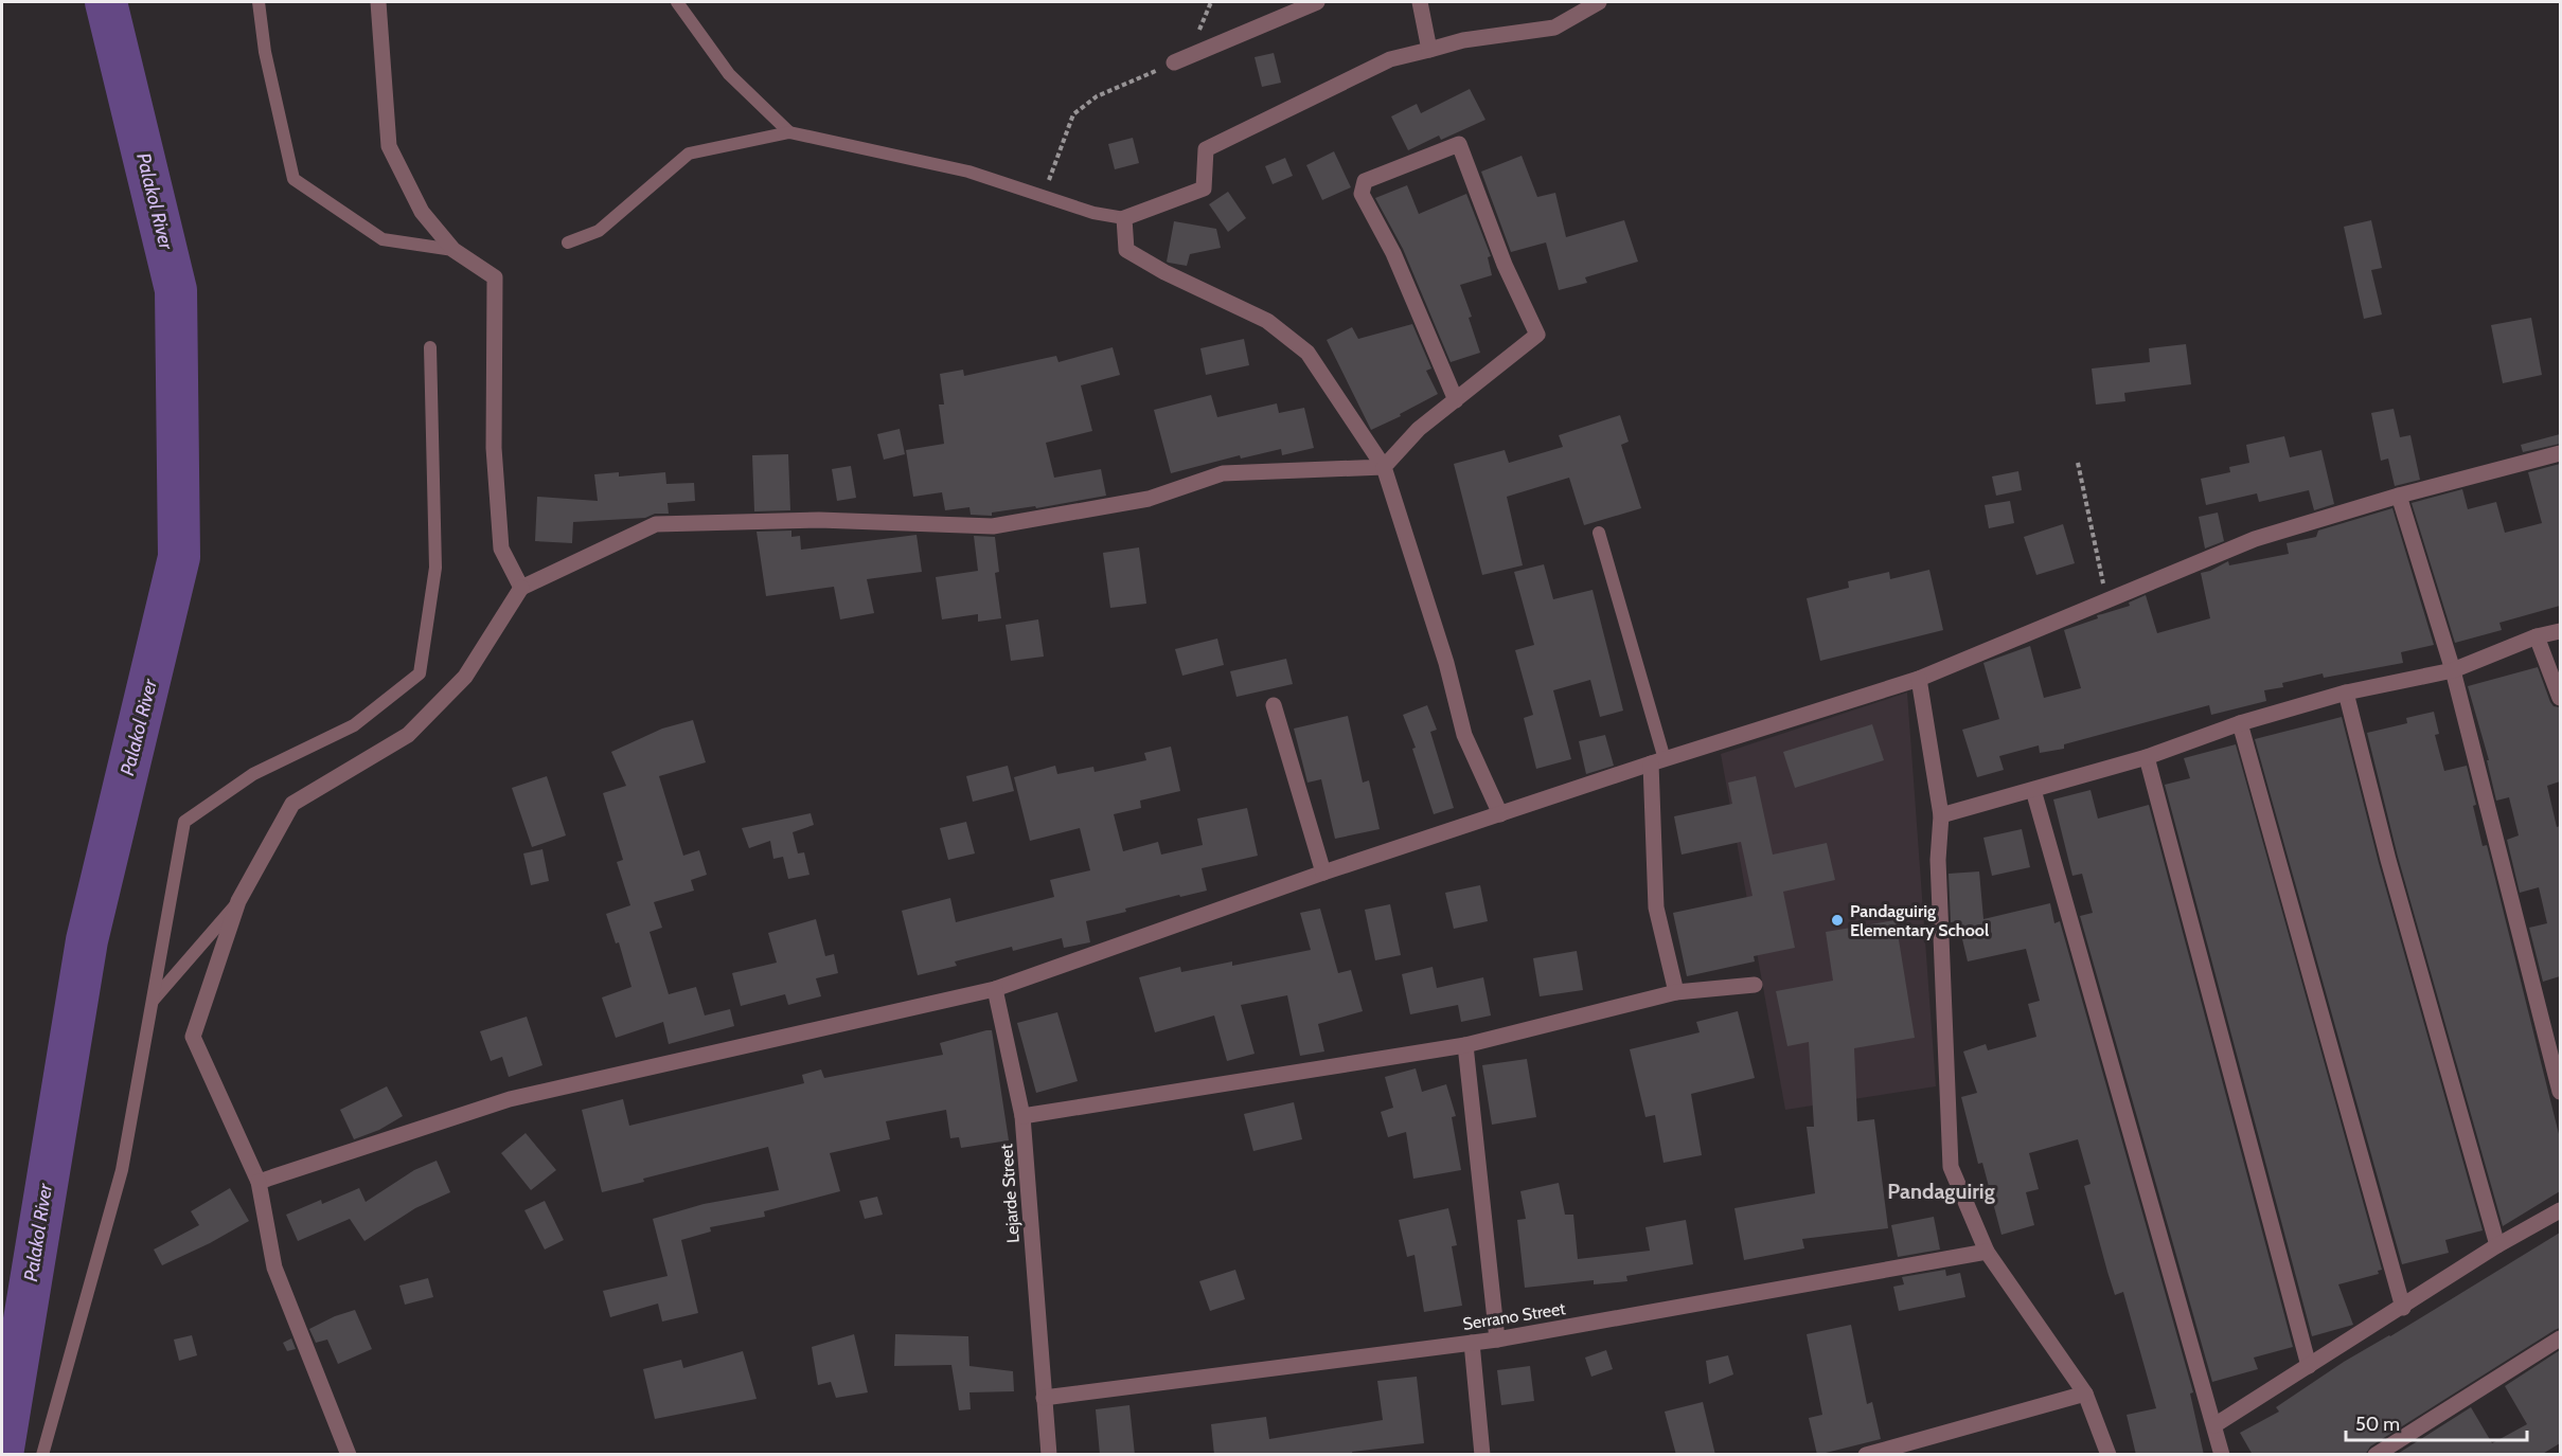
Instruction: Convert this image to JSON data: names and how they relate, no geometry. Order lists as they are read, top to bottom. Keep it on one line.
{"streets":{"street":["Lejarde Street","Serrano Street"]},"crossings":[["Lejarde Street","Serrano Street"]],"districts":["Pandaguirig"],"water":["Palakol River"],"places":["Pandaguirig Elementary School"],"scale_bar":"50 m"}
